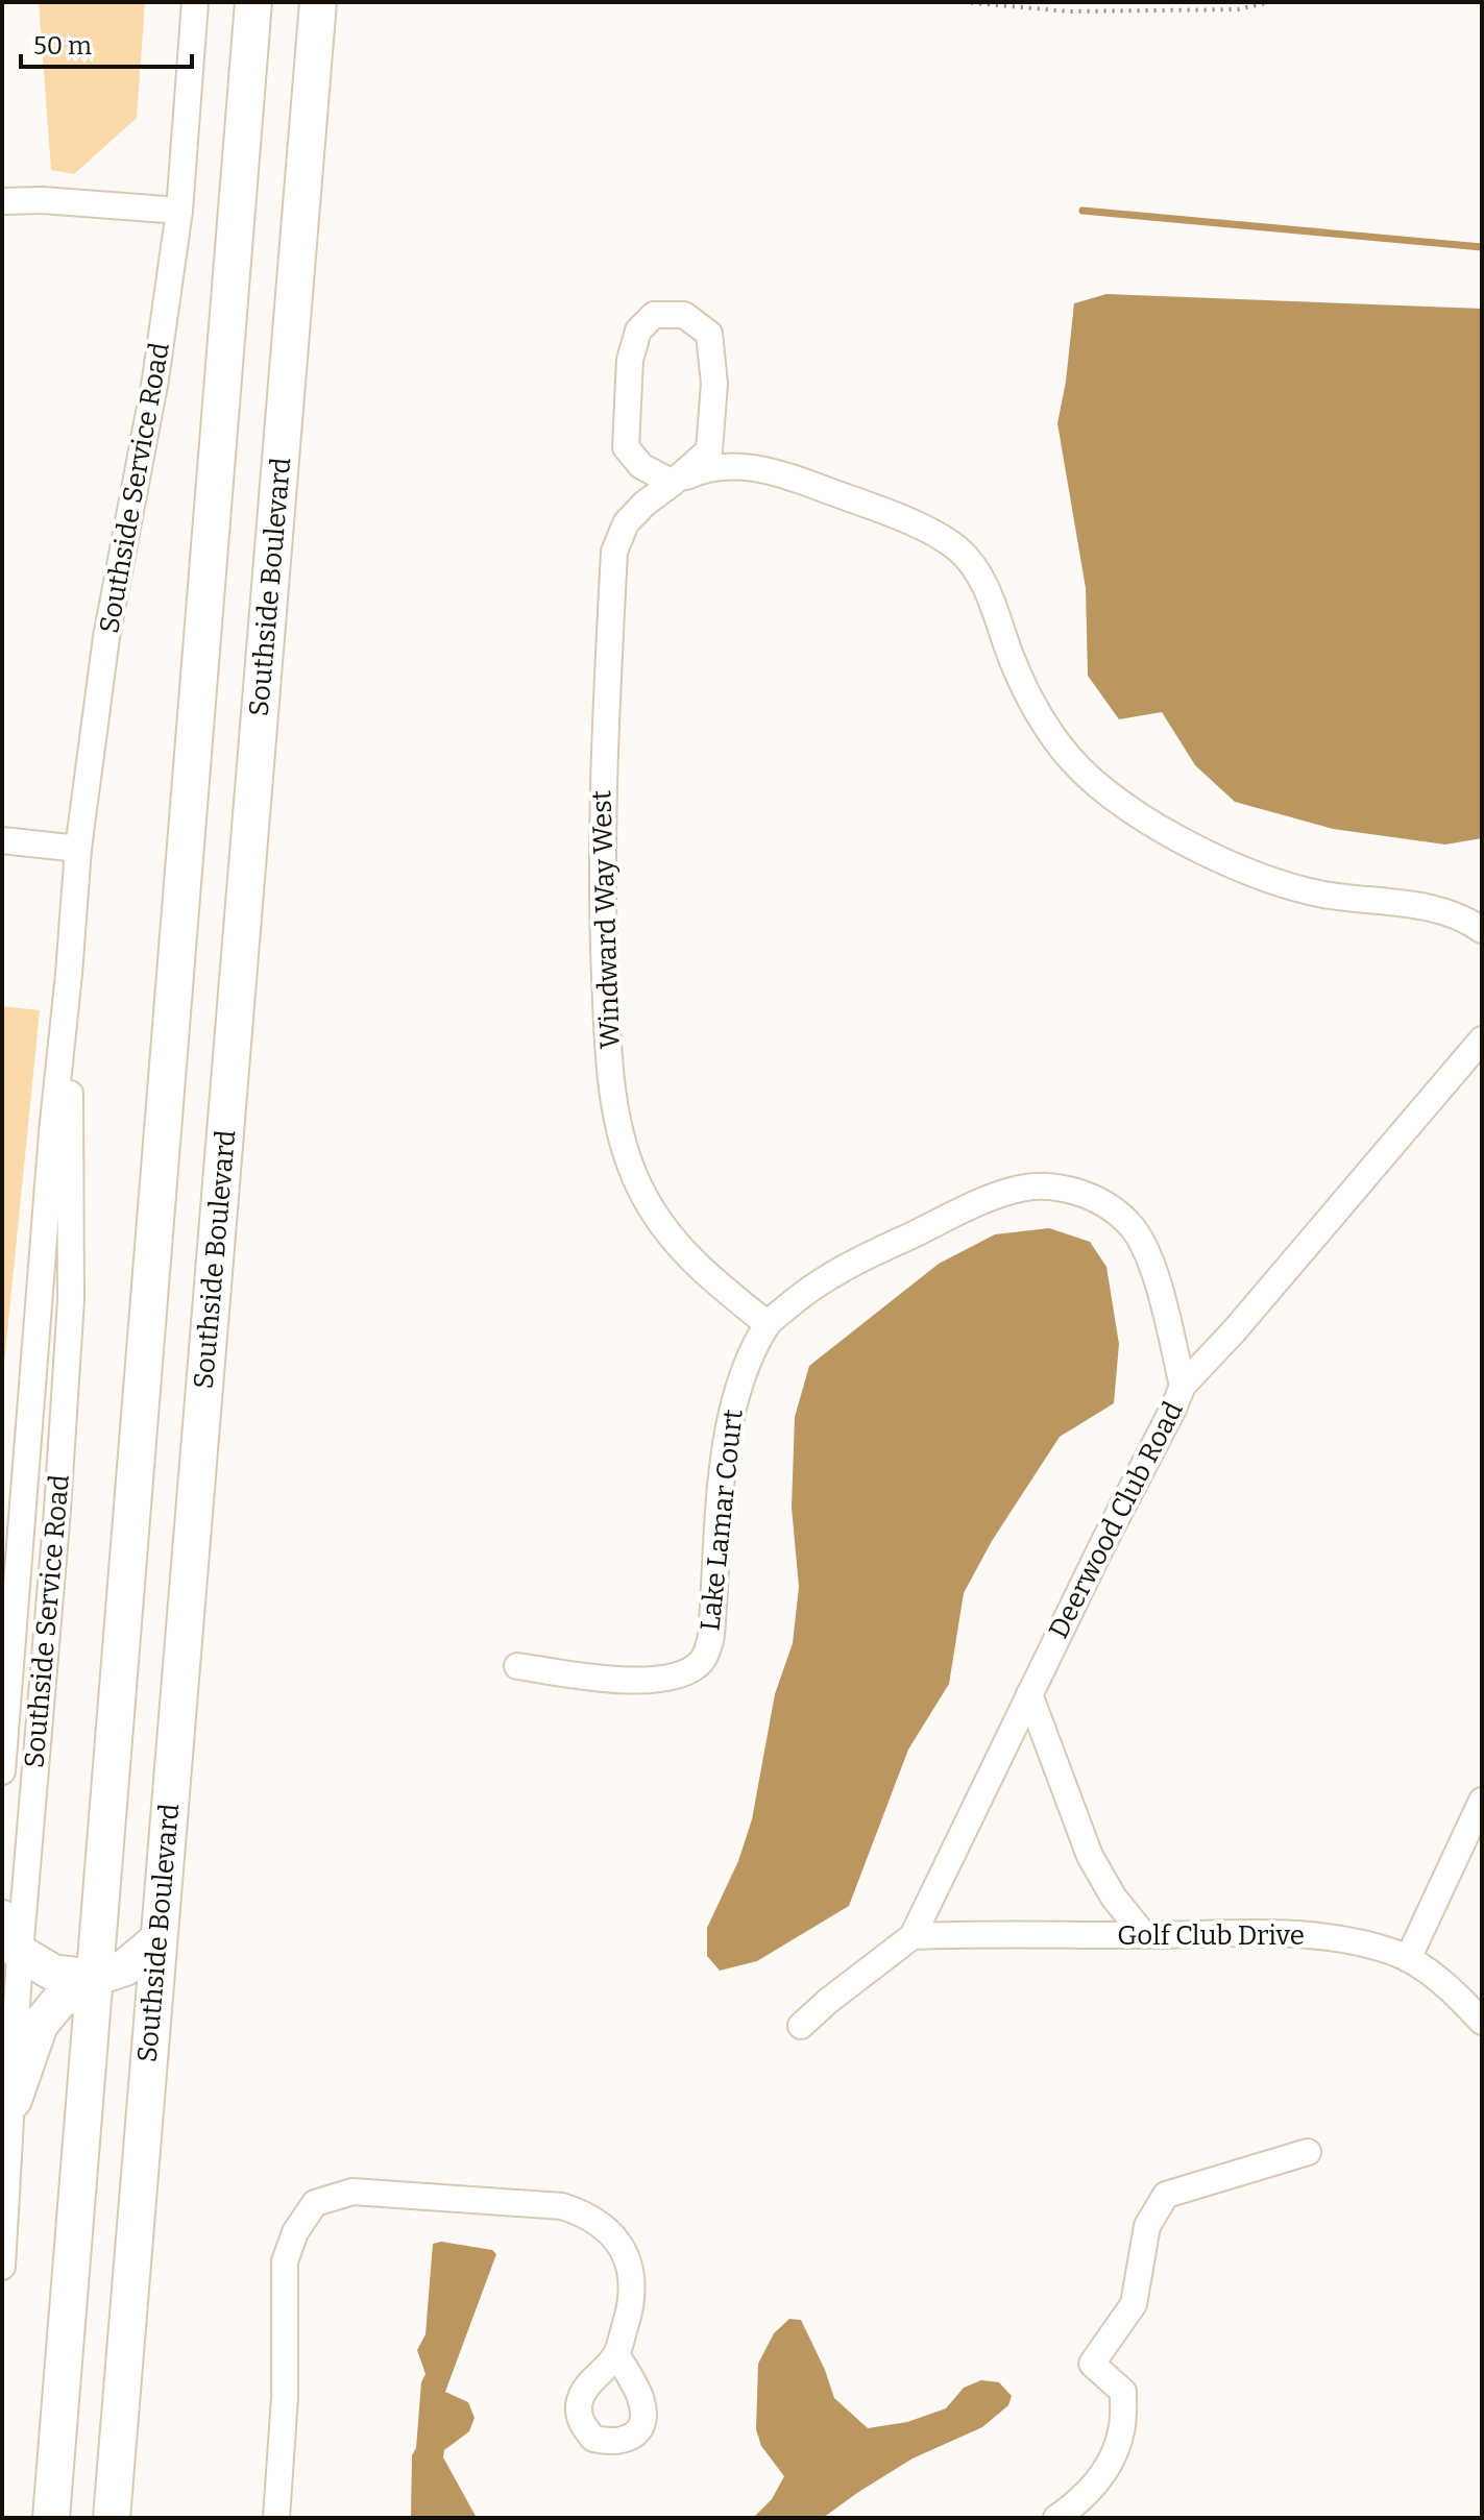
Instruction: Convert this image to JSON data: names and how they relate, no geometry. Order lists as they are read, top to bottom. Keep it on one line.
{"streets":{"highway":["Southside Boulevard"],"street":["Southside Service Road","Windward Way West","Lake Lamar Court","Deerwood Club Road","Golf Club Drive"]},"crossings":[["Windward Way West","Lake Lamar Court"],["Lake Lamar Court","Deerwood Club Road"],["Deerwood Club Road","Golf Club Drive"]],"scale_bar":"50 m"}
